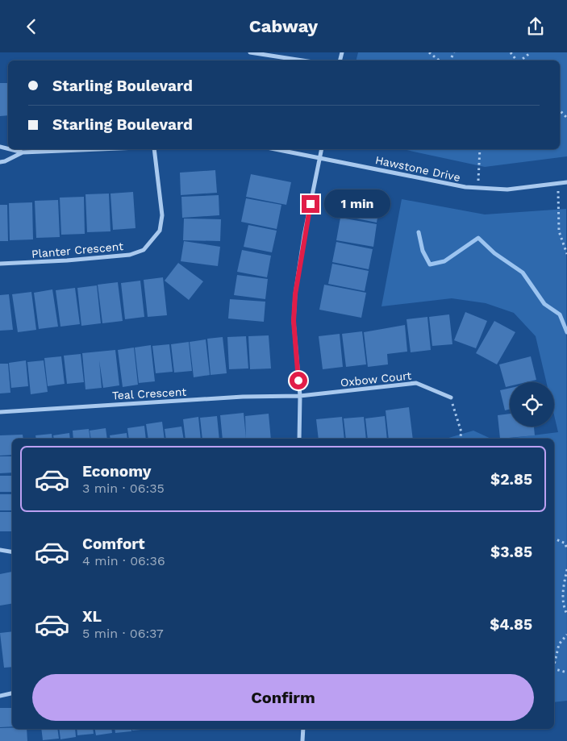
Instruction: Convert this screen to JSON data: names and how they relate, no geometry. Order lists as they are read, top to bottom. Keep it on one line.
{"streets":{"street":["Hawstone Drive","Planter Crescent","Oxbow Court","Teal Crescent"]},"crossings":[["Oxbow Court","Teal Crescent"]],"page":{"header":"Cabway","banner":["Starling Boulevard","Starling Boulevard"],"bubble":"1 min","list":[{"name":"Economy","note":"3 min · 06:35","value":"$2.85"},{"name":"Comfort","note":"4 min · 06:36","value":"$3.85"},{"name":"XL","note":"5 min · 06:37","value":"$4.85"}],"buttons":"Confirm"}}
